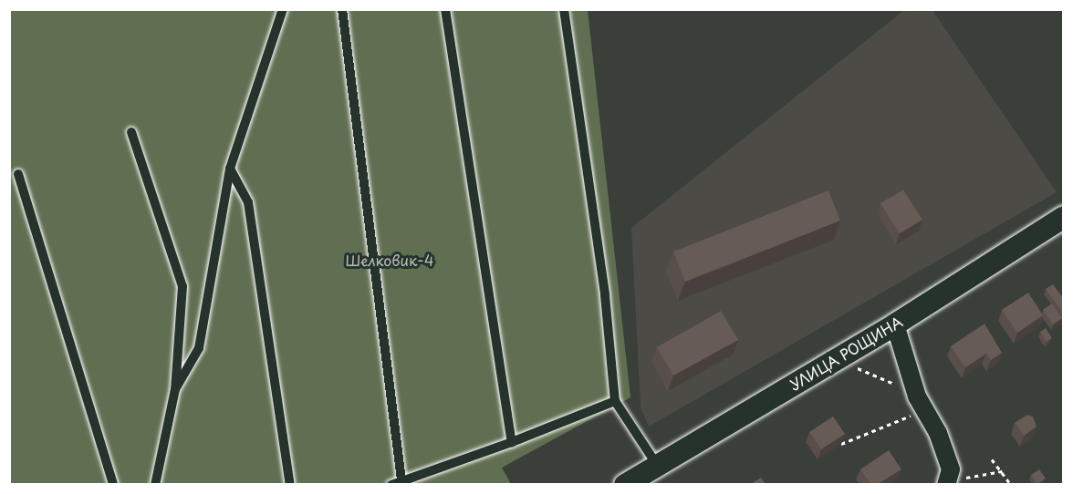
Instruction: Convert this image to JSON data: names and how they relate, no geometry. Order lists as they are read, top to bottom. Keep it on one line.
{"streets":{"street":["УЛИЦА РОЩИНА"]},"parks":["Шелковик-4"]}
